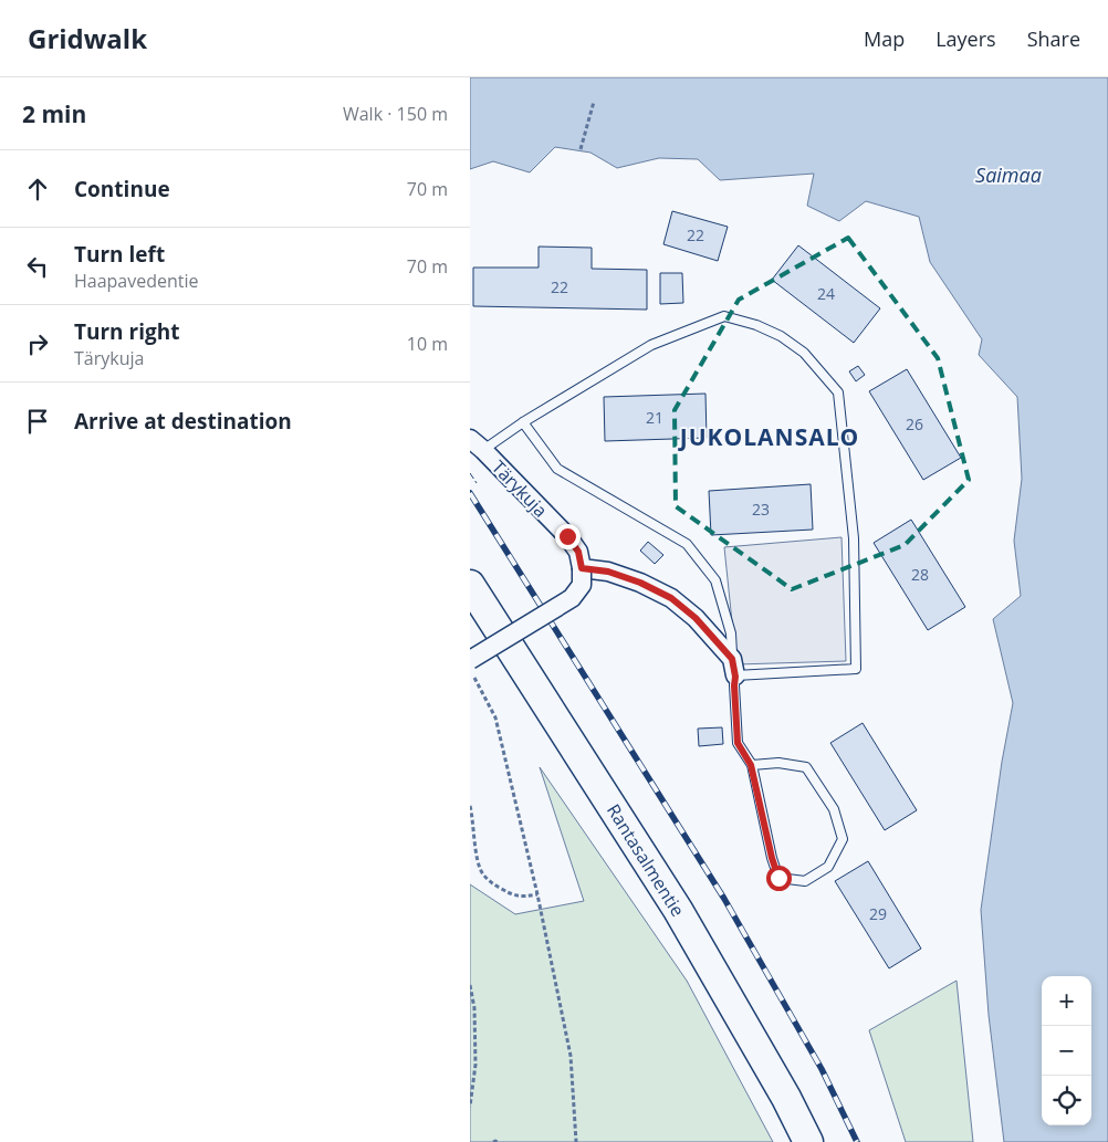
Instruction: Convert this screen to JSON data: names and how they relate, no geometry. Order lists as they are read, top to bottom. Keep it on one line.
{"streets":{"highway":["Rantasalmentie"],"street":["Tärykuja"]},"districts":["JUKOLANSALO"],"water":["Saimaa"],"house_numbers":["22","22","24","21","26","23","28","29"],"page":{"header":"Gridwalk","nav":["Map","Layers","Share"],"heading":["2 min","Walk · 150 m"],"list":[["Continue","70 m"],["Turn left","Haapavedentie","70 m"],["Turn right","Tärykuja","10 m"],"Arrive at destination"],"map_buttons":["+","−"]}}
